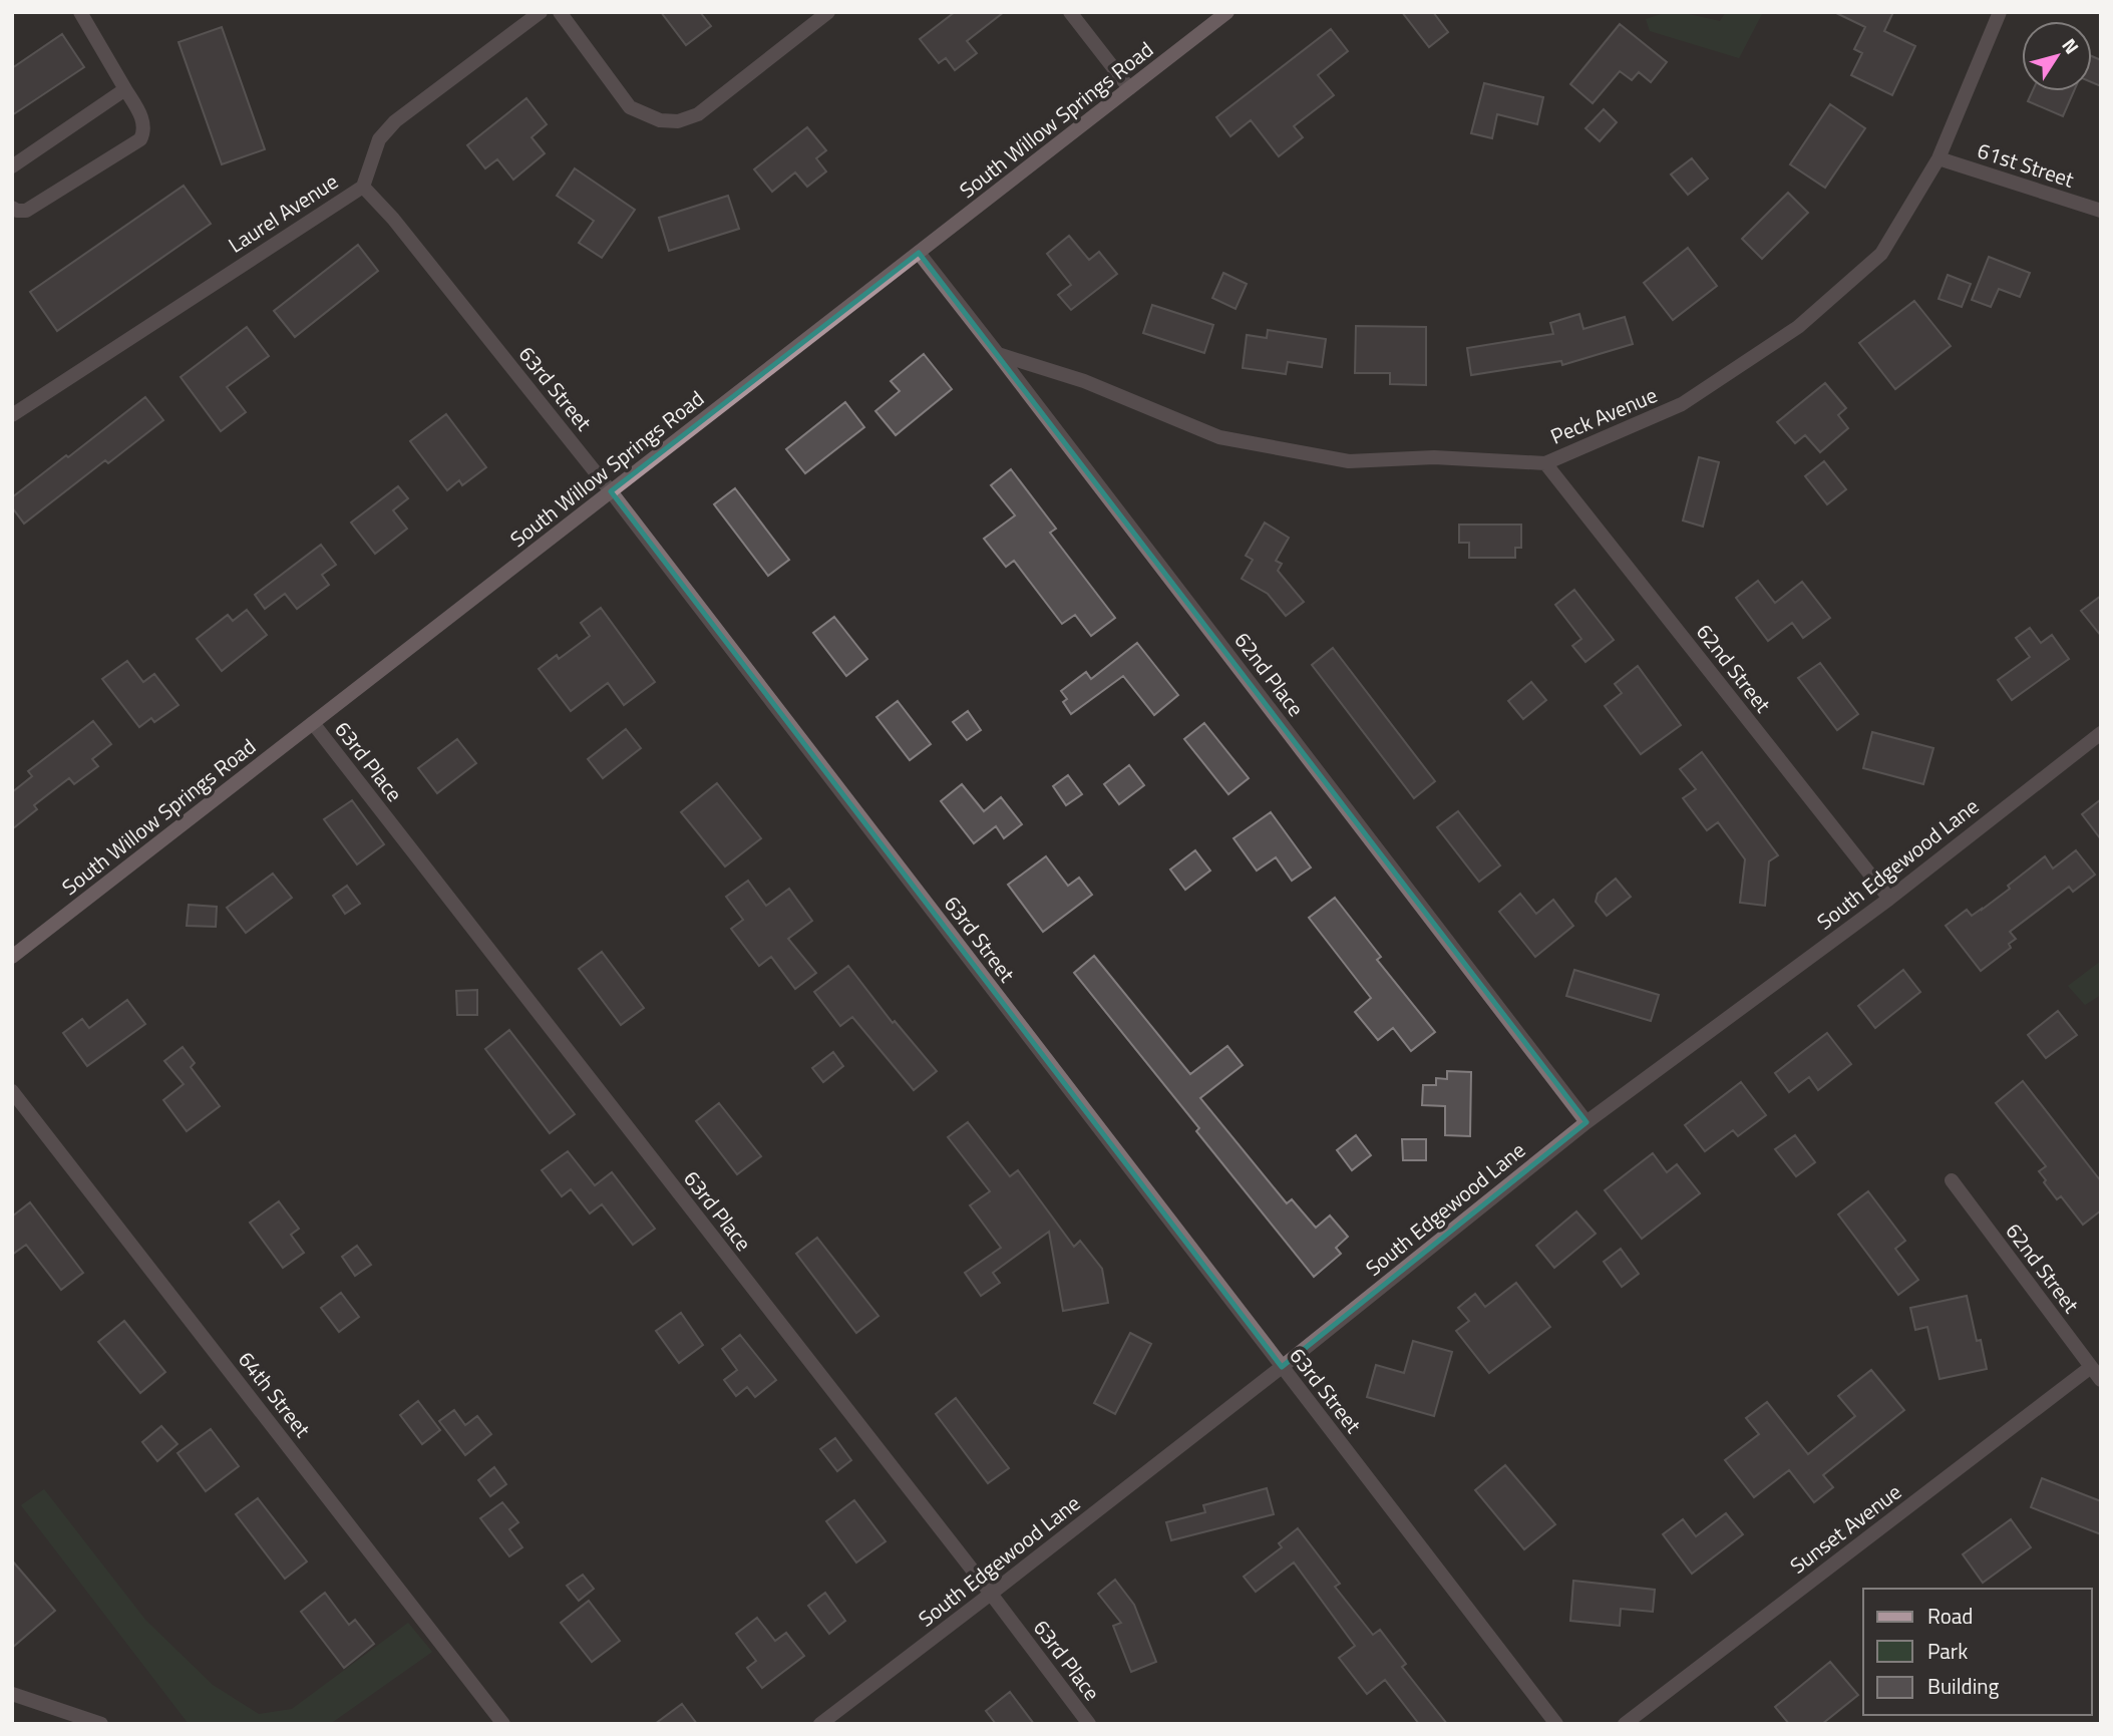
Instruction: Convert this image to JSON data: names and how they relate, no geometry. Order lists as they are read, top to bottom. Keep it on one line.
{"streets":{"street":["South Willow Springs Road","61st Street","Laurel Avenue","63rd Street","Peck Avenue","62nd Street","62nd Place","63rd Place","South Edgewood Lane","64th Street","Sunset Avenue"]},"crossings":[["South Willow Springs Road","63rd Street"],["South Willow Springs Road","62nd Place"],["South Willow Springs Road","63rd Place"],["61st Street","Peck Avenue"],["Laurel Avenue","63rd Street"],["63rd Street","South Edgewood Lane"],["Peck Avenue","62nd Street"],["Peck Avenue","62nd Place"],["62nd Street","South Edgewood Lane"],["62nd Street","Sunset Avenue"],["62nd Place","South Edgewood Lane"],["63rd Place","South Edgewood Lane"]],"legend":["Road","Park","Building"],"north":"top right"}
